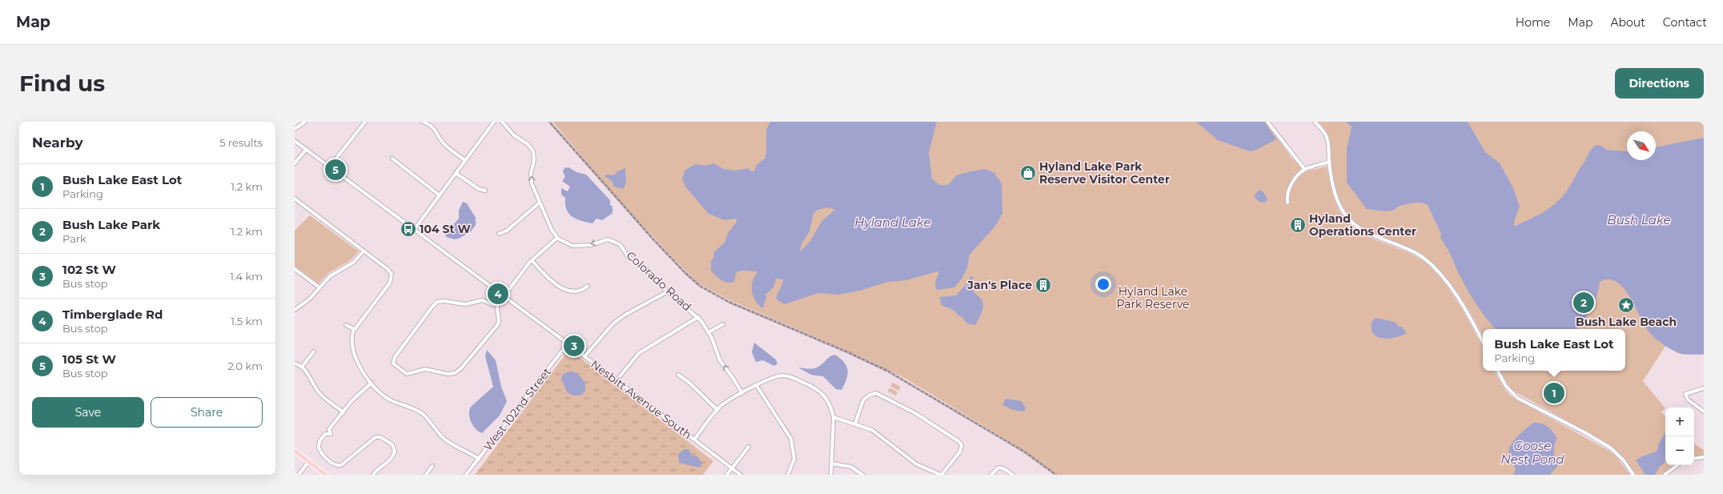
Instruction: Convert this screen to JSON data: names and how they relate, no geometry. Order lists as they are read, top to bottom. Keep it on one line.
{"streets":{"street":["Colorado Road","Nesbitt Avenue South","West 102nd Street"]},"crossings":[["Nesbitt Avenue South","West 102nd Street"]],"water":["Bush Lake","Hyland Lake","Goose Nest Pond"],"parks":["Hyland Lake Park Reserve"],"places":{"shop":["Hyland Lake Park Reserve Visitor Center"],"building":["Hyland Operations Center","Jan's Place"],"bus stop":["104 St W"],"place":["Bush Lake Beach"]},"north":"bottom right","page":{"header":"Map","nav":["Home","Map","About","Contact"],"buttons":["Directions",["Save","Share"]],"title":"Find us","heading":["Nearby","5 results"],"pins":["5","4","2","3","1"],"list":[{"mark":"1","name":"Bush Lake East Lot","note":"Parking","value":"1.2 km"},{"mark":"2","name":"Bush Lake Park","note":"Park","value":"1.2 km"},{"mark":"3","name":"102 St W","note":"Bus stop","value":"1.4 km"},{"mark":"4","name":"Timberglade Rd","note":"Bus stop","value":"1.5 km"},{"mark":"5","name":"105 St W","note":"Bus stop","value":"2.0 km"}],"popup":["Bush Lake East Lot","Parking"],"map_buttons":["+","−"]}}
